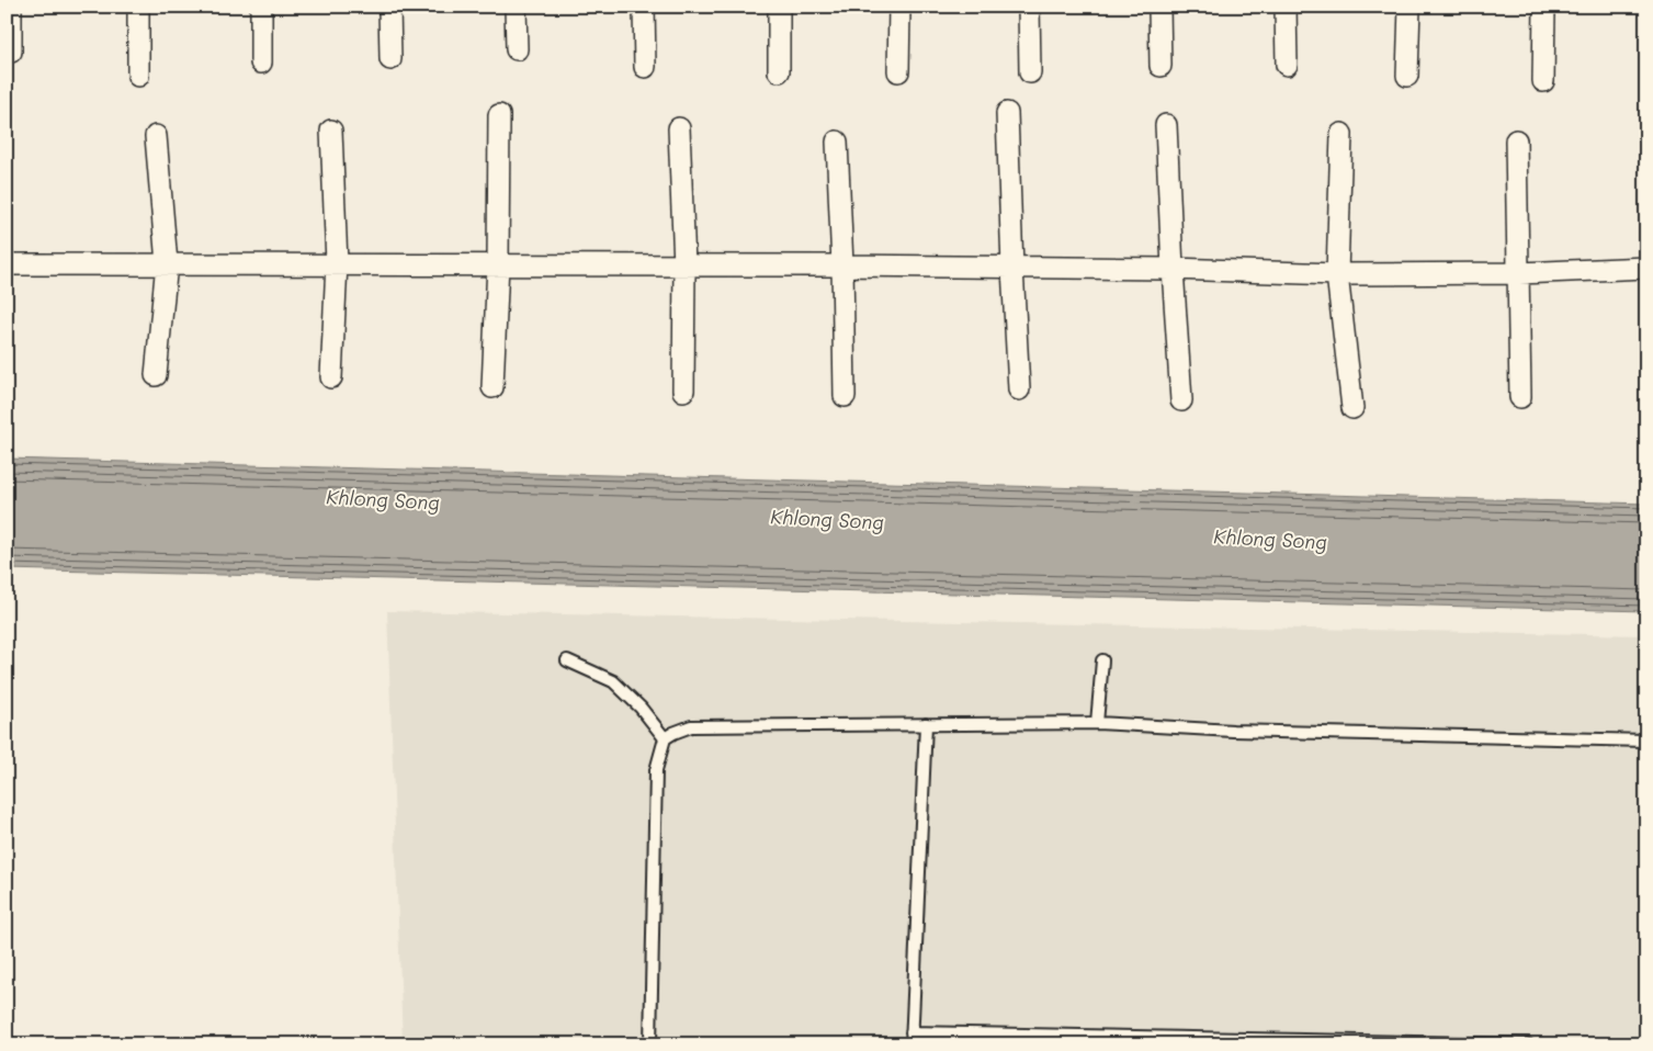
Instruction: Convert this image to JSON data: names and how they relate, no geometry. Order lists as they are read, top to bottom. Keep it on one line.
{"water":["Khlong Song"]}
